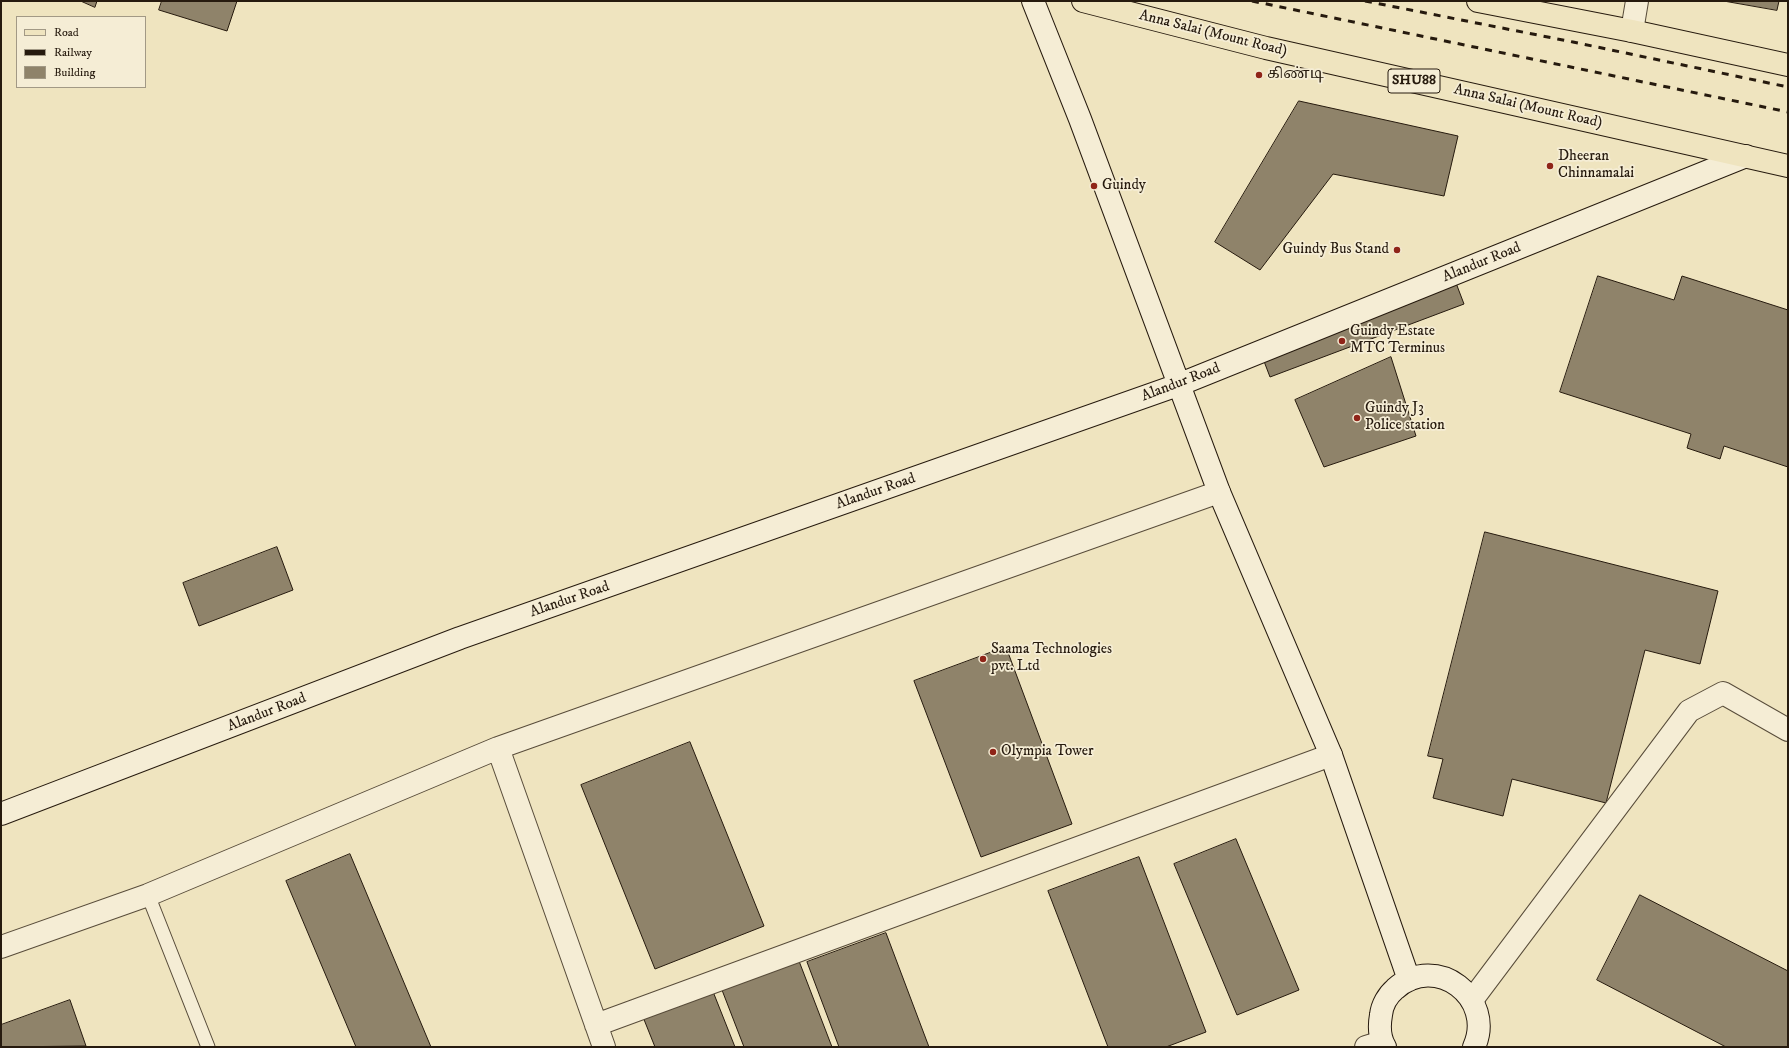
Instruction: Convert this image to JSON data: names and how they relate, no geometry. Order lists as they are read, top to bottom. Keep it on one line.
{"streets":{"main road":["Anna Salai (Mount Road)","SHU88"],"street":["Alandur Road"]},"crossings":[["Anna Salai (Mount Road)","Alandur Road"]],"places":["கிண்டி","Dheeran Chinnamalai","Guindy","Guindy Bus Stand","Guindy Estate MTC Terminus","Guindy J3 Police station","Saama Technologies pvt. Ltd","Olympia Tower"],"legend":["Road","Railway","Building"]}
